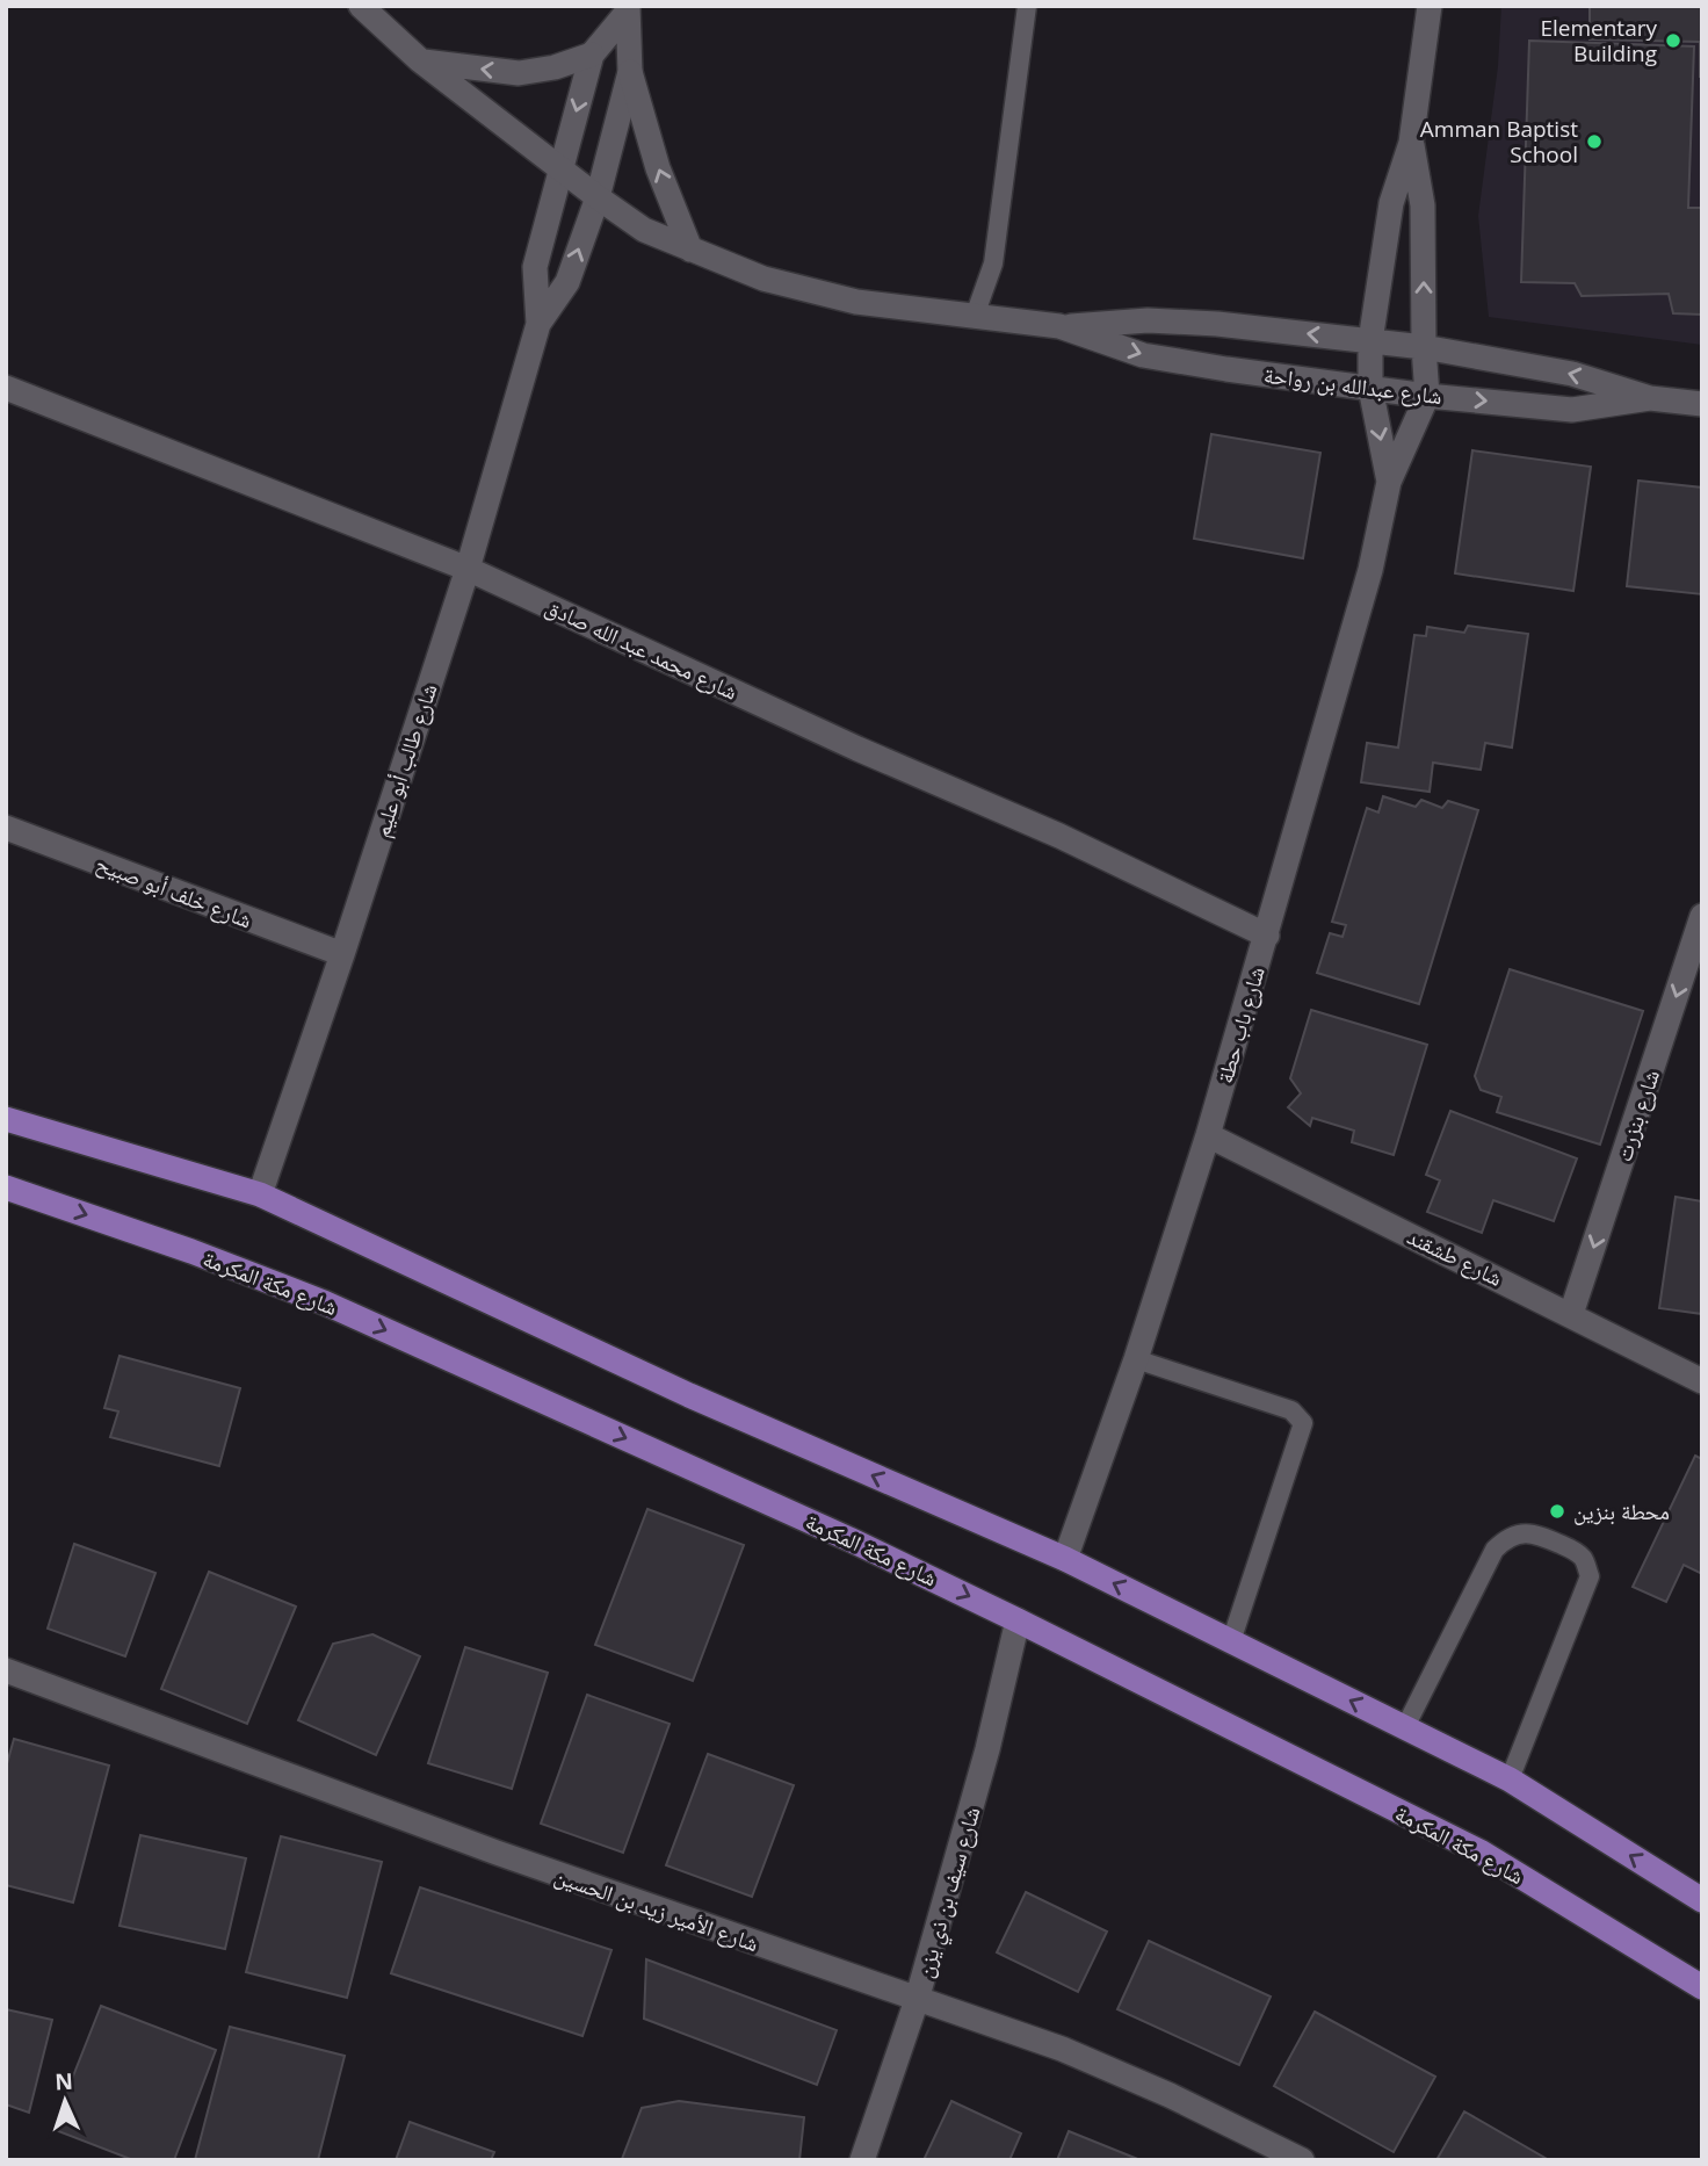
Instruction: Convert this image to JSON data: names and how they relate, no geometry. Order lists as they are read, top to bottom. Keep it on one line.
{"streets":{"main road":["شارع مكة المكرمة"],"street":["شارع عبدالله بن رواحة","شارع محمد عبد الله صادق","شارع طالب أبو عليم","شارع خلف أبو صبيح","شارع باب حطة","شارع بنزرت","شارع طشقند","شارع سيف بن ذي يزن","شارع الأمير زيد بن الحسين"]},"crossings":[["شارع عبدالله بن رواحة","شارع طالب أبو عليم"],["شارع عبدالله بن رواحة","شارع باب حطة"],["شارع محمد عبد الله صادق","شارع طالب أبو عليم"],["شارع محمد عبد الله صادق","شارع باب حطة"],["شارع طالب أبو عليم","شارع خلف أبو صبيح"],["شارع باب حطة","شارع طشقند"],["شارع بنزرت","شارع طشقند"],["شارع مكة المكرمة","شارع سيف بن ذي يزن"],["شارع سيف بن ذي يزن","شارع الأمير زيد بن الحسين"]],"one_way":["شارع بنزرت"],"places":["Elementary Building","Amman Baptist School","محطة بنزين"],"north":"top"}
